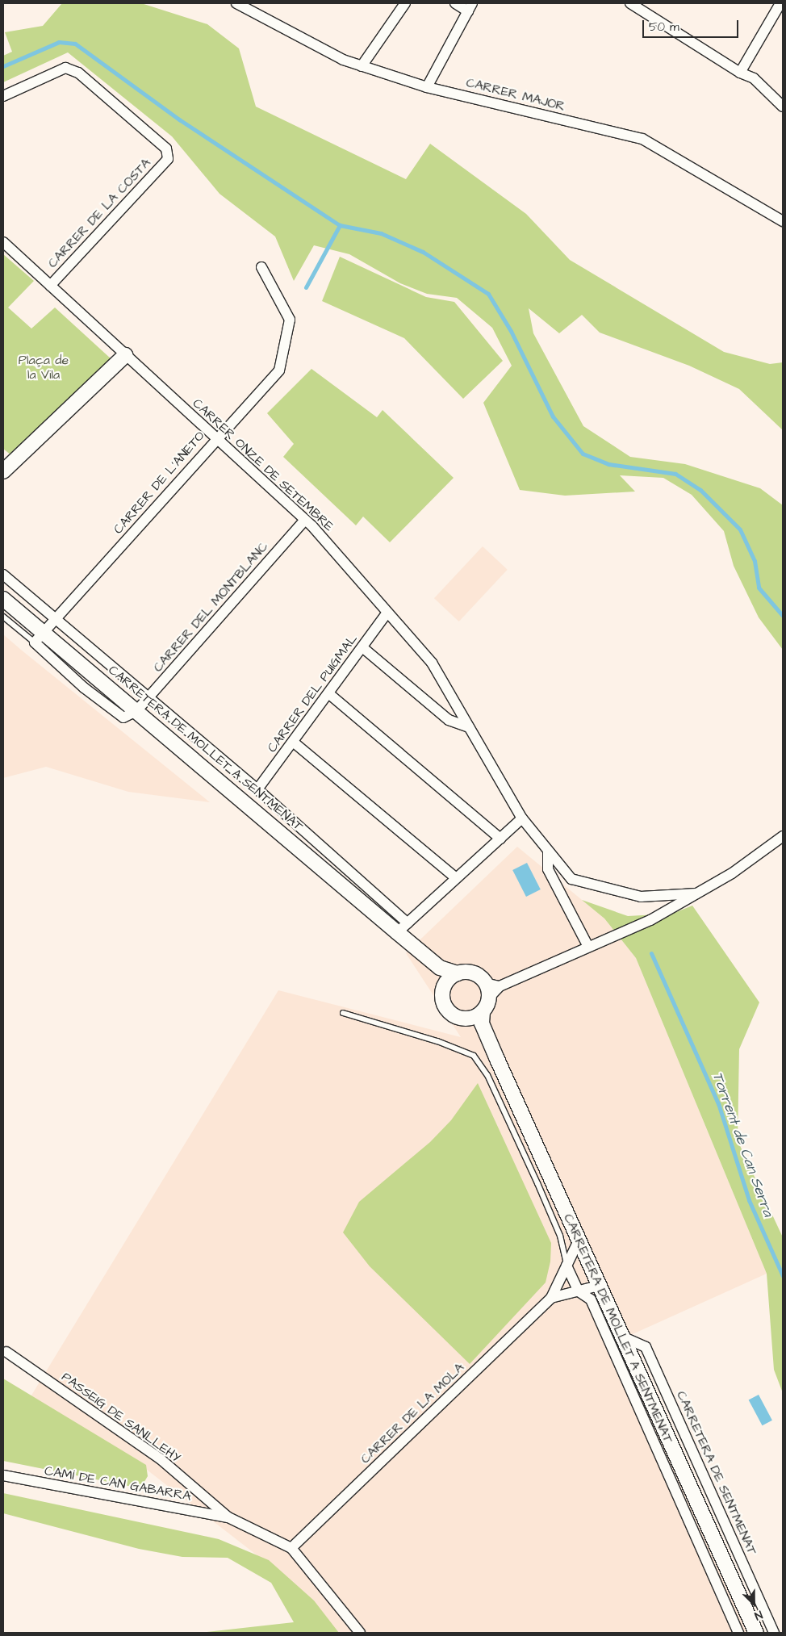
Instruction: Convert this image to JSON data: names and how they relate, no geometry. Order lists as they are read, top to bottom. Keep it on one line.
{"streets":{"street":["CARRER MAJOR","CARRER DE LA COSTA","CARRER ONZE DE SETEMBRE","CARRER DE L'ANETO","CARRER DEL MONTBLANC","CARRER DEL PUIGMAL","CARRETERA DE MOLLET A SENTMENAT","CARRER DE LA MOLA","PASSEIG DE SANLLEHY","CARRETERA DE SENTMENAT","CAMÍ DE CAN GABARRA"]},"crossings":[["CARRER DE LA COSTA","CARRER ONZE DE SETEMBRE"],["CARRER ONZE DE SETEMBRE","CARRER DE L'ANETO"],["CARRER ONZE DE SETEMBRE","CARRER DEL MONTBLANC"],["CARRER ONZE DE SETEMBRE","CARRER DEL PUIGMAL"],["CARRER DE L'ANETO","CARRETERA DE MOLLET A SENTMENAT"],["CARRER DEL MONTBLANC","CARRETERA DE MOLLET A SENTMENAT"],["CARRER DEL PUIGMAL","CARRETERA DE MOLLET A SENTMENAT"],["CARRETERA DE MOLLET A SENTMENAT","CARRER DE LA MOLA"],["CARRETERA DE MOLLET A SENTMENAT","CARRETERA DE SENTMENAT"],["CARRER DE LA MOLA","PASSEIG DE SANLLEHY"],["PASSEIG DE SANLLEHY","CAMÍ DE CAN GABARRA"]],"water":["Torrent de Can Serra"],"parks":["Plaça de la Vila"],"scale_bar":"50 m","north":"bottom right"}
